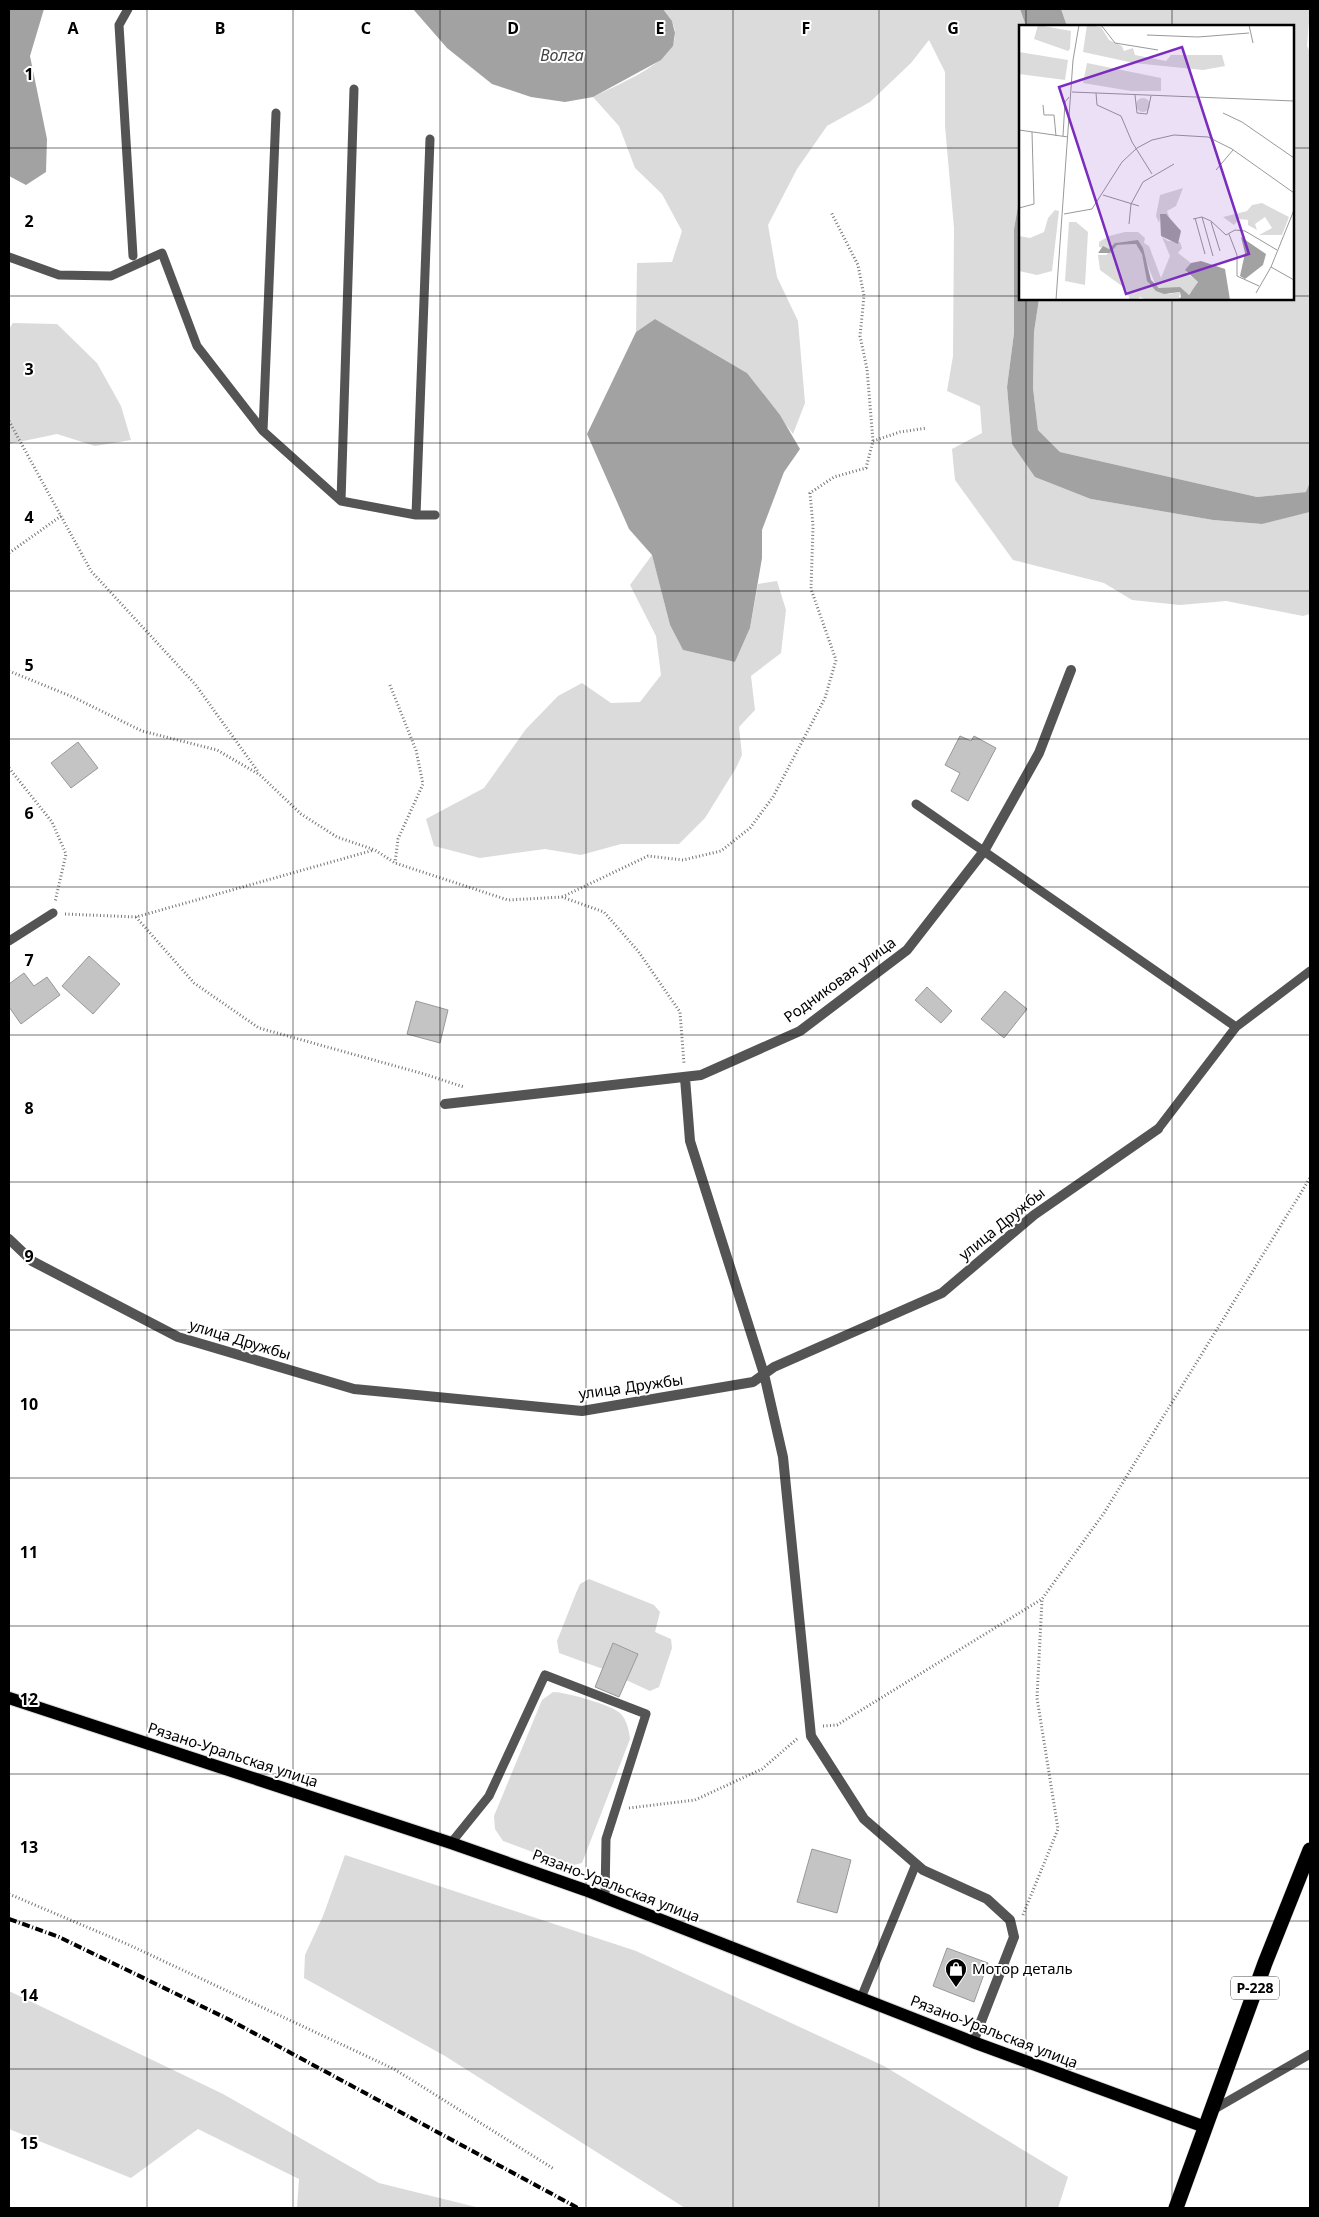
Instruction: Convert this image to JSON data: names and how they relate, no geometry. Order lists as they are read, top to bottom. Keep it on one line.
{"streets":{"highway":["Р-228"],"main road":["Рязано-Уральская улица"],"street":["Родниковая улица","улица Дружбы"]},"crossings":[["Рязано-Уральская улица","Р-228"]],"water":["Волга"],"places":{"shop":["Мотор деталь"]},"grid":{"columns":["A","B","C","D","E","F","G"],"rows":["1","2","3","4","5","6","7","8","9","10","11","12","13","14","15"]}}
